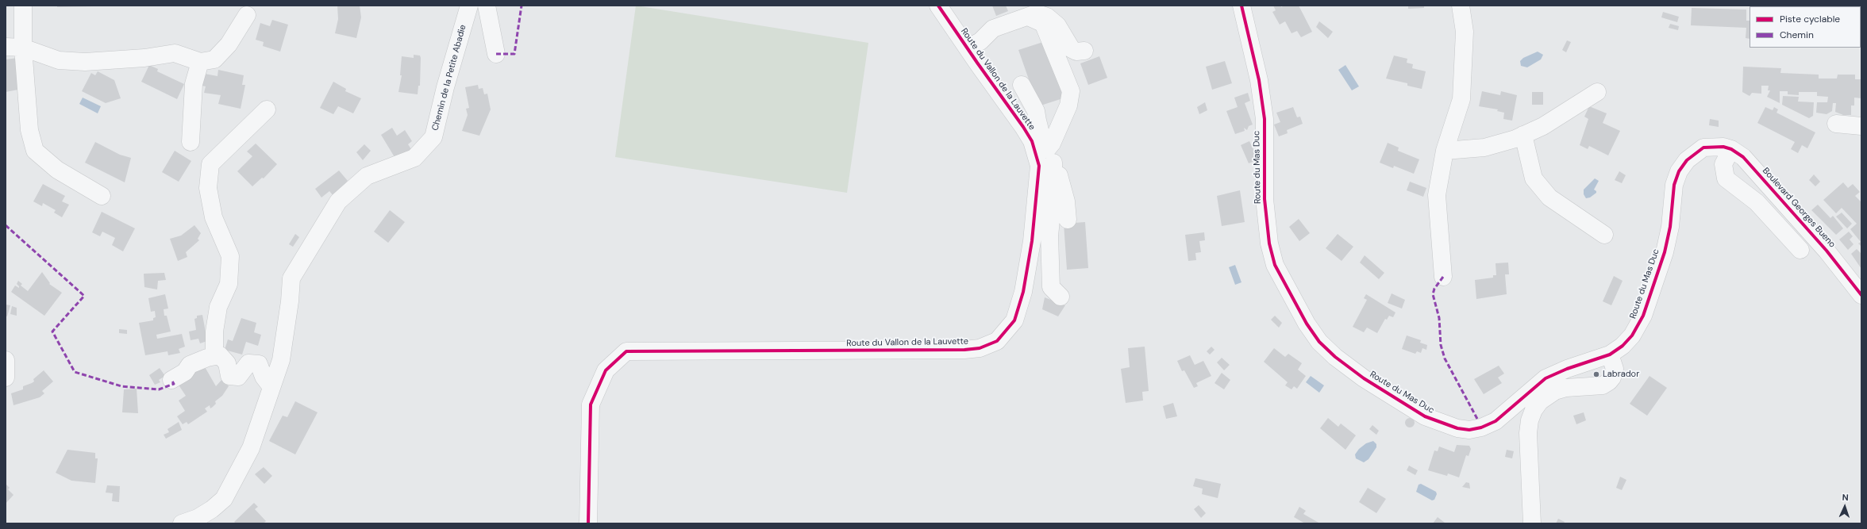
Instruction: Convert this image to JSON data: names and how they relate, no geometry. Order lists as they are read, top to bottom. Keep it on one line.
{"streets":{"street":["Chemin de la Petite Abadie","Route du Vallon de la Lauvette","Route du Mas Duc","Boulevard Georges Bueno"]},"crossings":[["Route du Mas Duc","Boulevard Georges Bueno"]],"places":["Labrador"],"legend":["Piste cyclable","Chemin"],"north":"top"}
